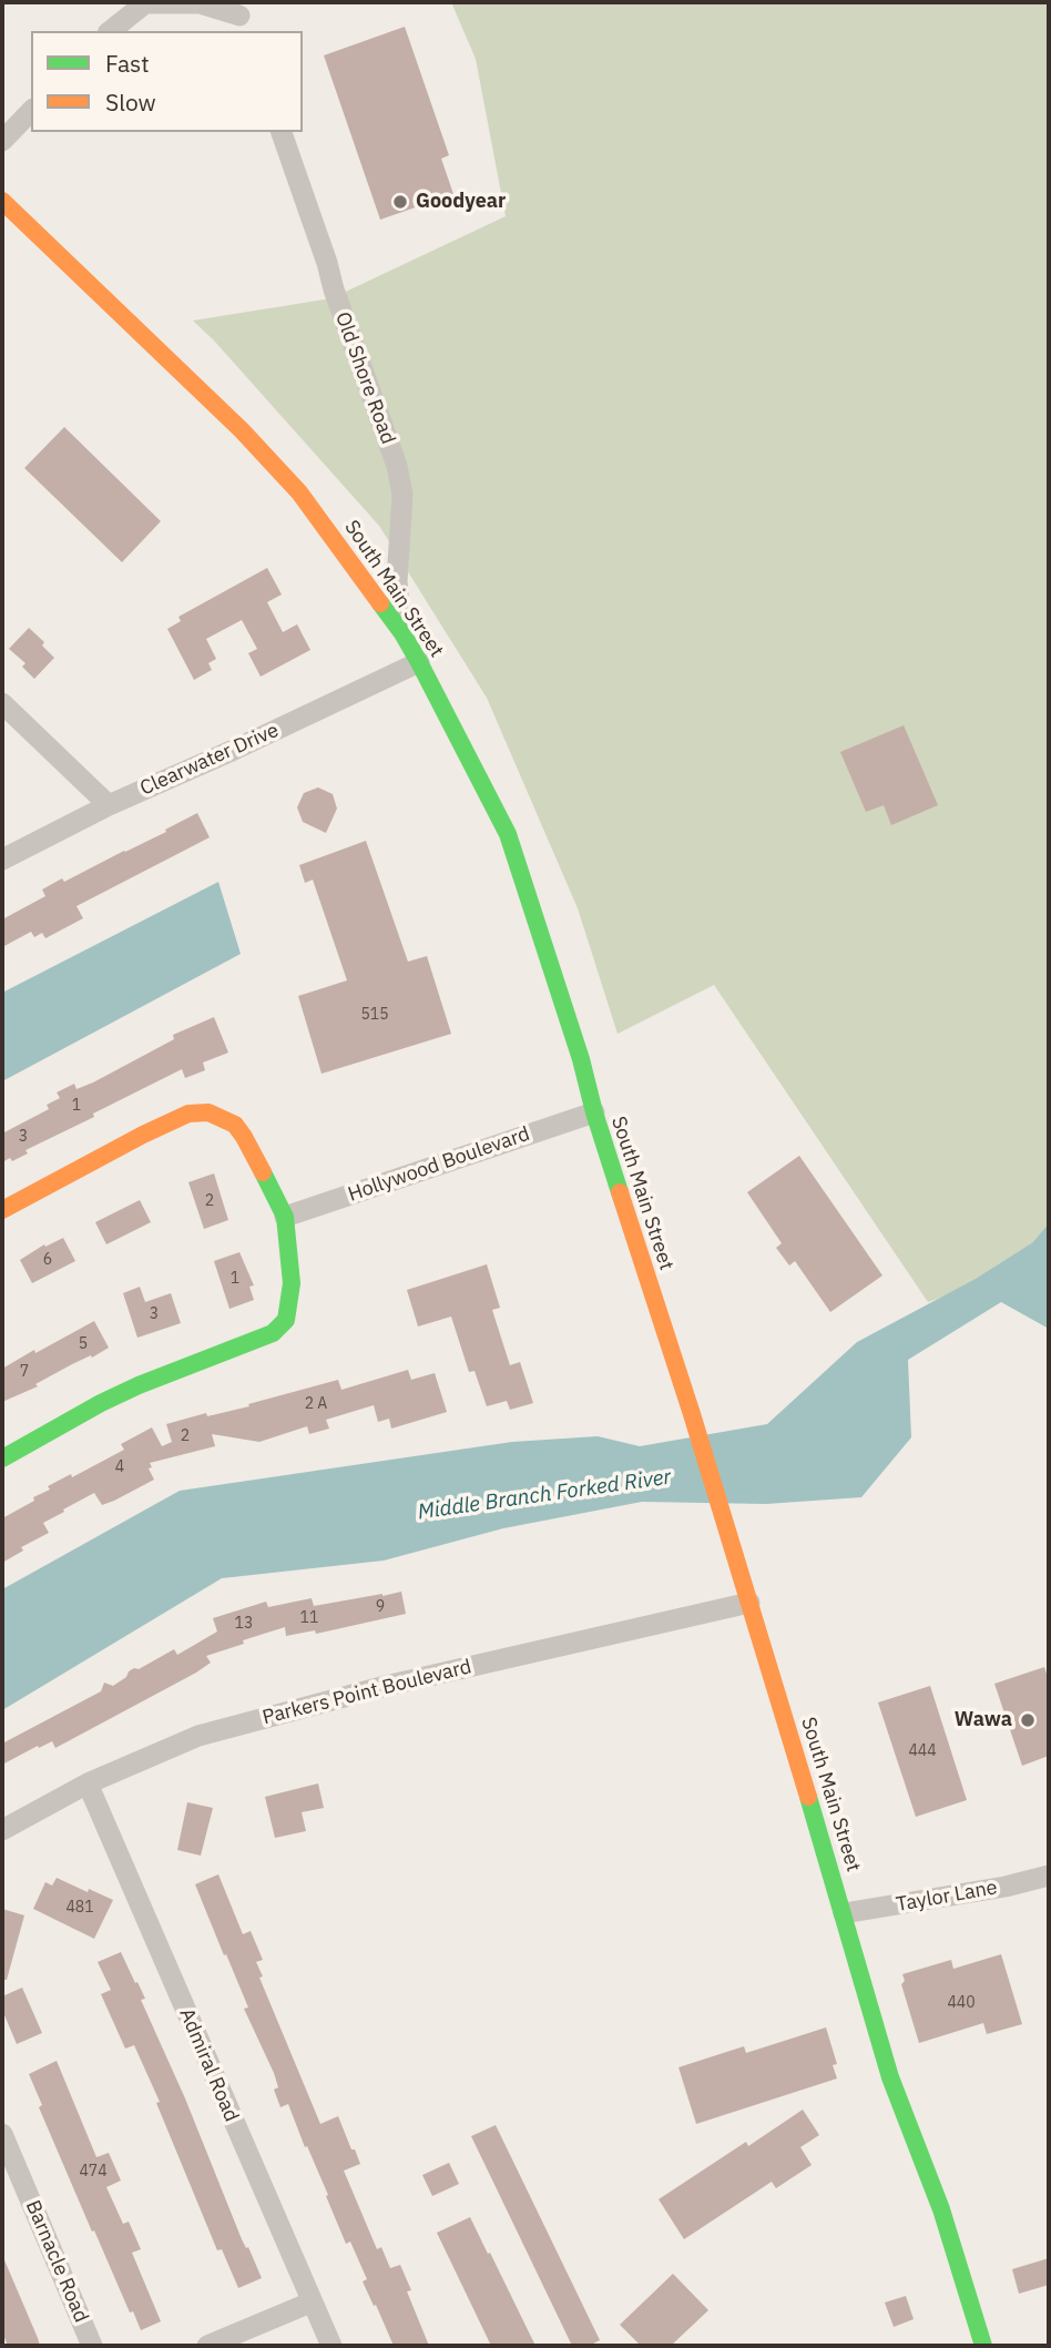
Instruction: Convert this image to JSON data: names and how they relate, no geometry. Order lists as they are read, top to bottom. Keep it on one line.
{"streets":{"main road":["South Main Street"],"street":["Old Shore Road","Clearwater Drive","Hollywood Boulevard","Parkers Point Boulevard","Taylor Lane","Admiral Road","Barnacle Road"]},"crossings":[["Old Shore Road","South Main Street"],["South Main Street","Clearwater Drive"],["South Main Street","Hollywood Boulevard"],["South Main Street","Parkers Point Boulevard"],["South Main Street","Taylor Lane"],["Parkers Point Boulevard","Admiral Road"]],"water":["Middle Branch Forked River"],"places":["Goodyear","Wawa"],"house_numbers":["515","1","3","2","6","1","3","5","7","2 A","2","4","9","11","13","444","481","440","474"],"legend":["Fast","Slow"]}
